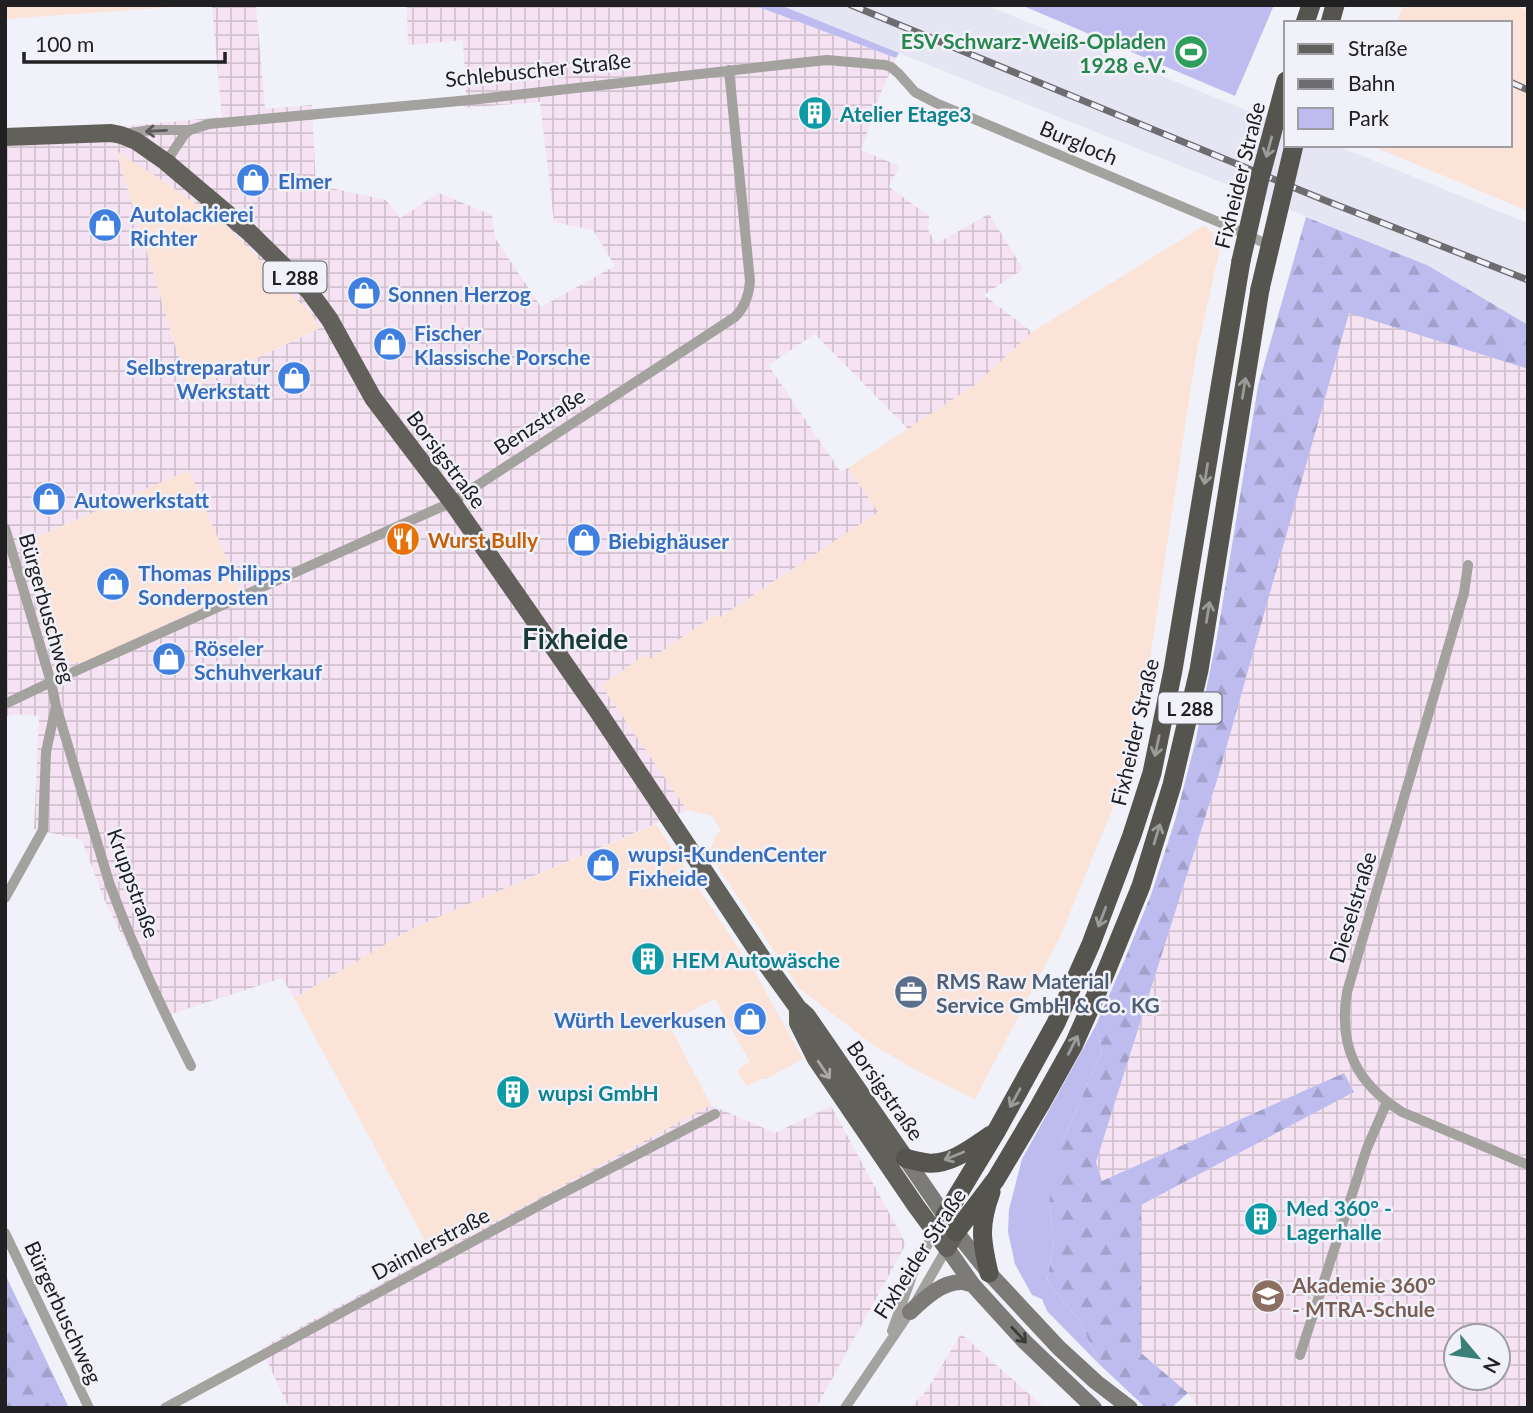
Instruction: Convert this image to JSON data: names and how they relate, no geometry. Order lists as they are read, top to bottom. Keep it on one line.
{"streets":{"highway":["Fixheider Straße","L 288"],"main road":["Schlebuscher Straße","Borsigstraße"],"street":["Burgloch","Benzstraße","Bürgerbuschweg","Kruppstraße","Dieselstraße","Daimlerstraße"]},"crossings":[["Schlebuscher Straße","Burgloch"],["Schlebuscher Straße","Benzstraße"],["Schlebuscher Straße","Borsigstraße"],["Fixheider Straße","L 288"],["Fixheider Straße","Borsigstraße"],["L 288","Borsigstraße"],["Benzstraße","Borsigstraße"],["Benzstraße","Bürgerbuschweg"],["Bürgerbuschweg","Kruppstraße"]],"districts":["Fixheide"],"places":{"sports":["ESV Schwarz-Weiß-Opladen 1928 e.V."],"building":["Atelier Etage3","HEM Autowäsche","wupsi GmbH","Med 360° - Lagerhalle"],"shop":["Elmer","Autolackierei Richter","Sonnen Herzog","Fischer Klassische Porsche","Selbstreparatur Werkstatt","Autowerkstatt","Biebighäuser","Thomas Philipps Sonderposten","Röseler Schuhverkauf","wupsi-KundenCenter Fixheide","Würth Leverkusen"],"restaurant":["Wurst Bully"],"office":["RMS Raw Material Service GmbH & Co. KG"],"school or university":["Akademie 360° - MTRA-Schule"]},"legend":["Straße","Bahn","Park"],"scale_bar":"100 m","north":"bottom right"}
